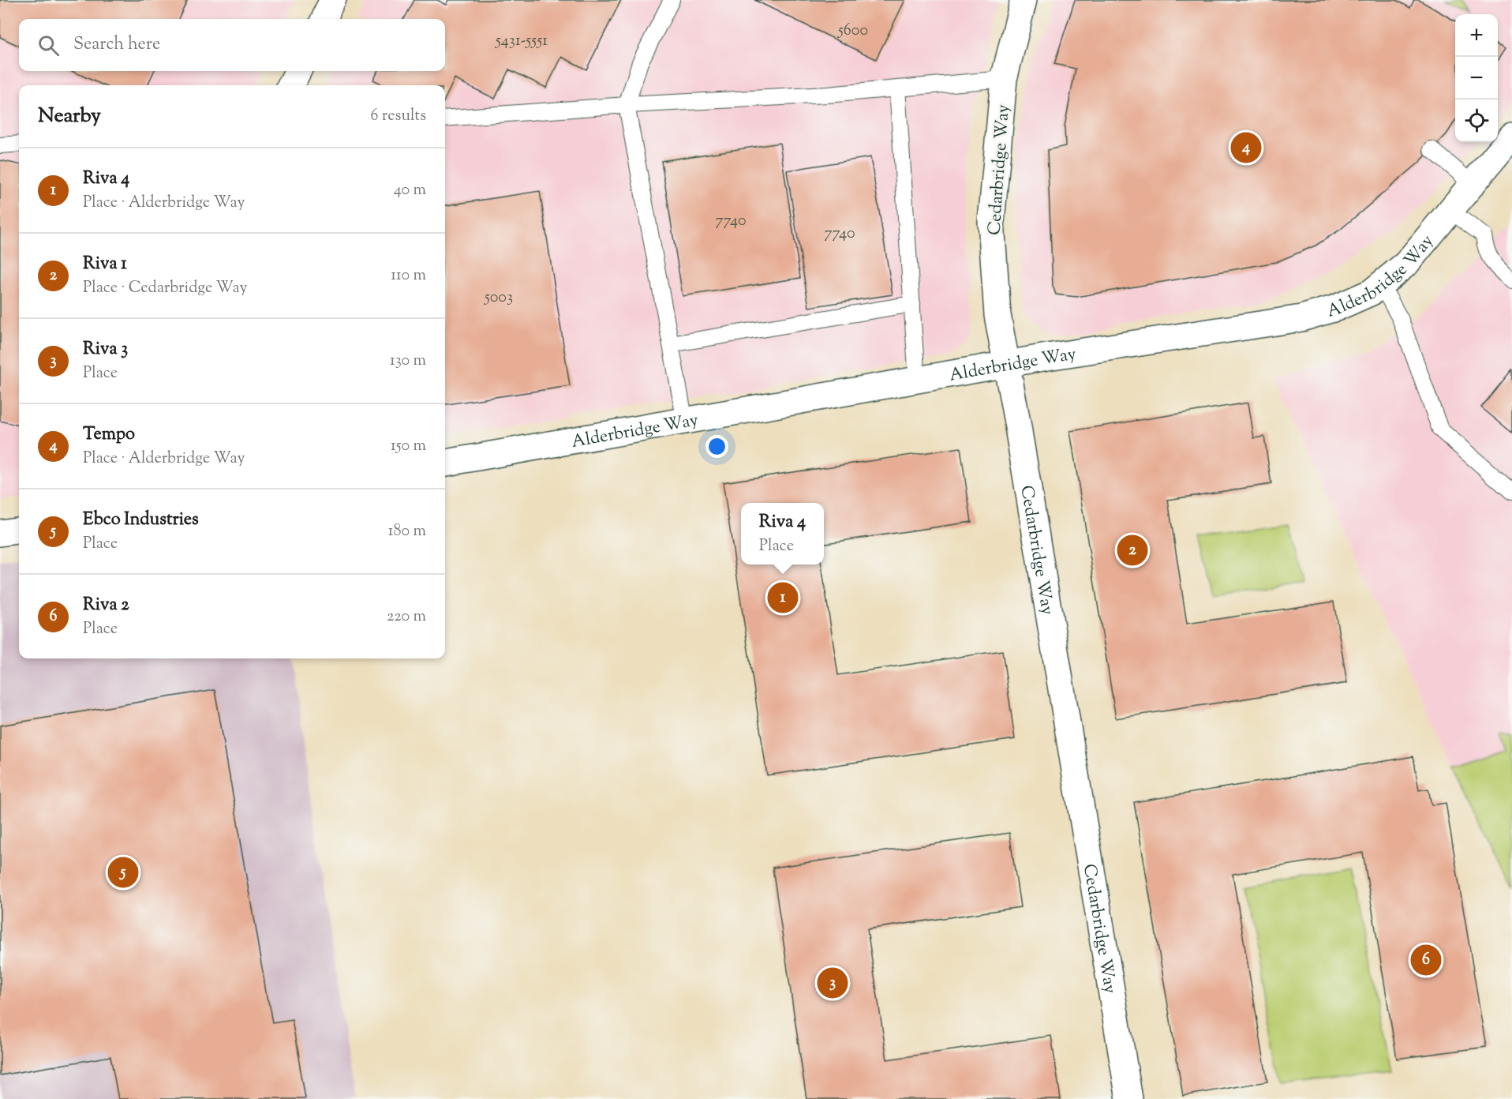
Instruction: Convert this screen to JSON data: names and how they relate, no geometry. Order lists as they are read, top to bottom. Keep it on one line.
{"streets":{"street":["Cedarbridge Way","Alderbridge Way"]},"crossings":[["Cedarbridge Way","Alderbridge Way"]],"house_numbers":["5600","5431-5551","7740","7740","5003"],"page":{"map_buttons":["+","−"],"search":"Search here","heading":["Nearby","6 results"],"pins":["4","2","1","5","6","3"],"list":[{"mark":"1","name":"Riva 4","note":"Place · Alderbridge Way","value":"40 m"},{"mark":"2","name":"Riva 1","note":"Place · Cedarbridge Way","value":"110 m"},{"mark":"3","name":"Riva 3","note":"Place","value":"130 m"},{"mark":"4","name":"Tempo","note":"Place · Alderbridge Way","value":"150 m"},{"mark":"5","name":"Ebco Industries","note":"Place","value":"180 m"},{"mark":"6","name":"Riva 2","note":"Place","value":"220 m"}],"popup":["Riva 4","Place"]}}
